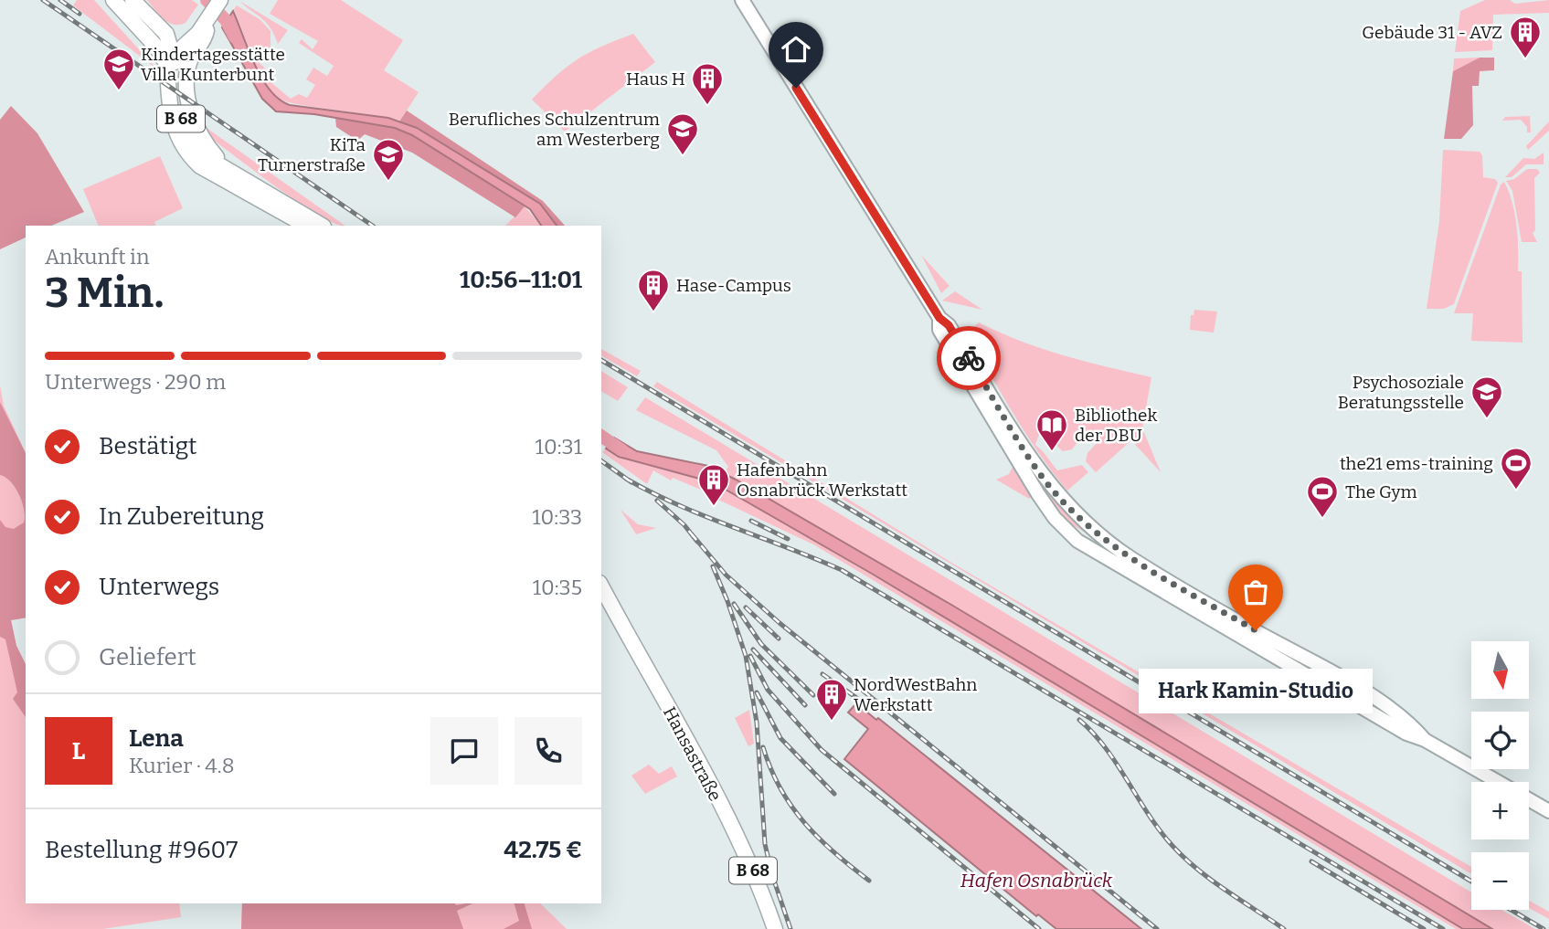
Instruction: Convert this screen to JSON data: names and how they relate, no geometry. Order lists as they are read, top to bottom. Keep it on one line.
{"streets":{"main road":["B 68","Hansastraße"]},"water":["Hafen Osnabrück"],"places":{"building":["Gebäude 31 - AVZ","Haus H","Hase-Campus","Hafenbahn Osnabrück Werkstatt","NordWestBahn Werkstatt"],"school or university":["Kindertagesstätte Villa Kunterbunt","Berufliches Schulzentrum am Westerberg","KiTa Turnerstraße","Psychosoziale Beratungsstelle"],"library":["Bibliothek der DBU"],"sports":["the21 ems-training","The Gym"],"other":["Hark Kamin-Studio"]},"north":"bottom","page":{"heading":["3 Min.","Ankunft in","10:56–11:01"],"panel":["Lena","Kurier · 4.8","Bestellung #9607","42.75 €"],"bar":"Unterwegs · 290 m","list":[["Bestätigt","10:31"],["In Zubereitung","10:33"],["Unterwegs","10:35"],"Geliefert"],"map_buttons":["+","−"],"bubble":"Hark Kamin-Studio","round":"L"}}
